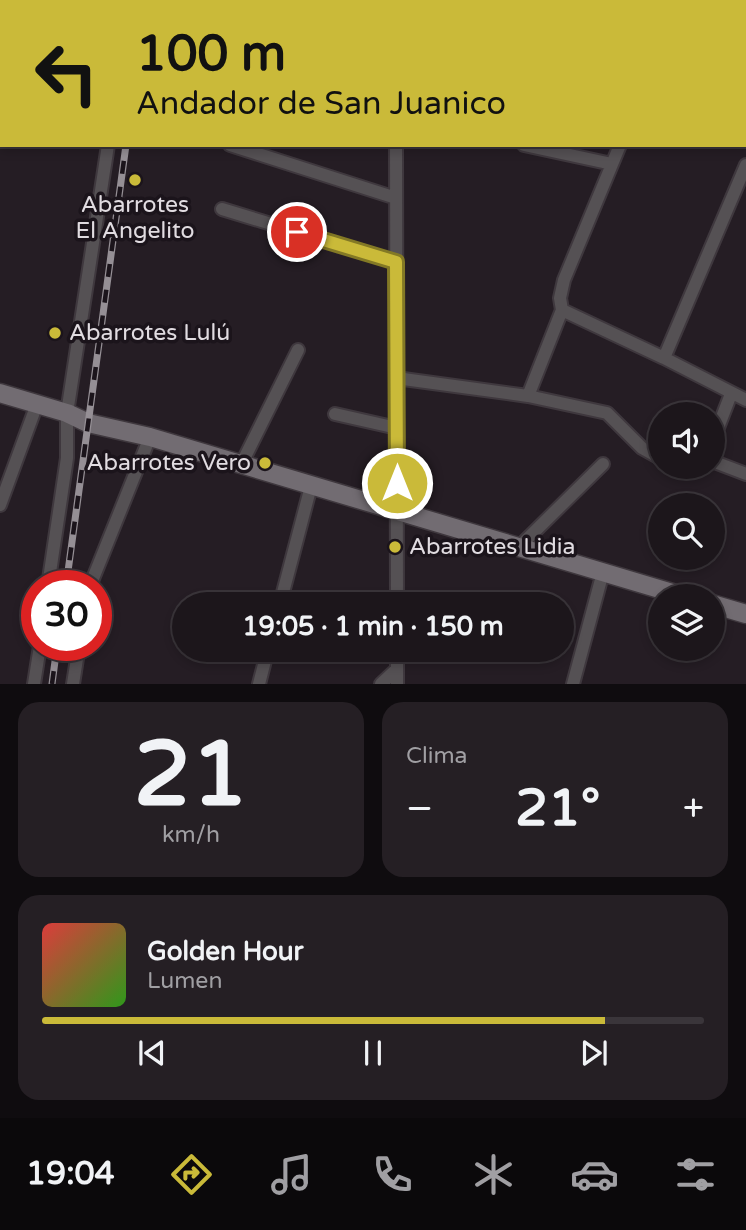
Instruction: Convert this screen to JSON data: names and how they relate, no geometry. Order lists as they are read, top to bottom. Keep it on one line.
{"places":["Abarrotes El Angelito","Abarrotes Lulú","Abarrotes Vero","Abarrotes Lidia"],"page":{"turn":["100 m","Andador de San Juanico"],"limit":"30","trip":"19:05 · 1 min · 150 m","tile":[["21","km/h"],"Clima"],"heat":["−","21°","+"],"song":["Golden Hour","Lumen"],"tabs":"19:04"}}
